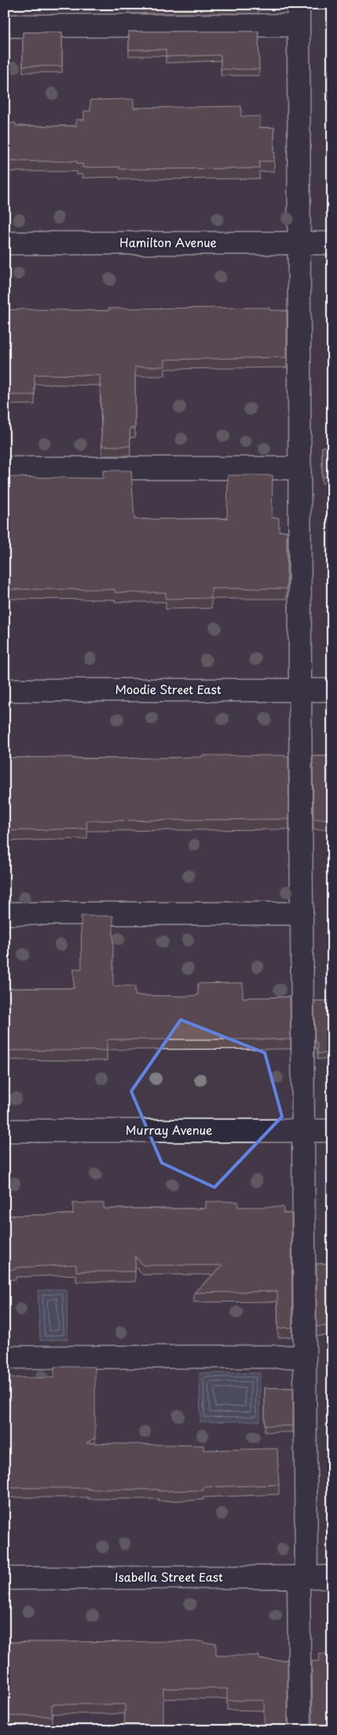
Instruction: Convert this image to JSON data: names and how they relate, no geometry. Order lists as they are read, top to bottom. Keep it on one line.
{"streets":{"street":["Hamilton Avenue","Moodie Street East","Murray Avenue","Isabella Street East"]}}
